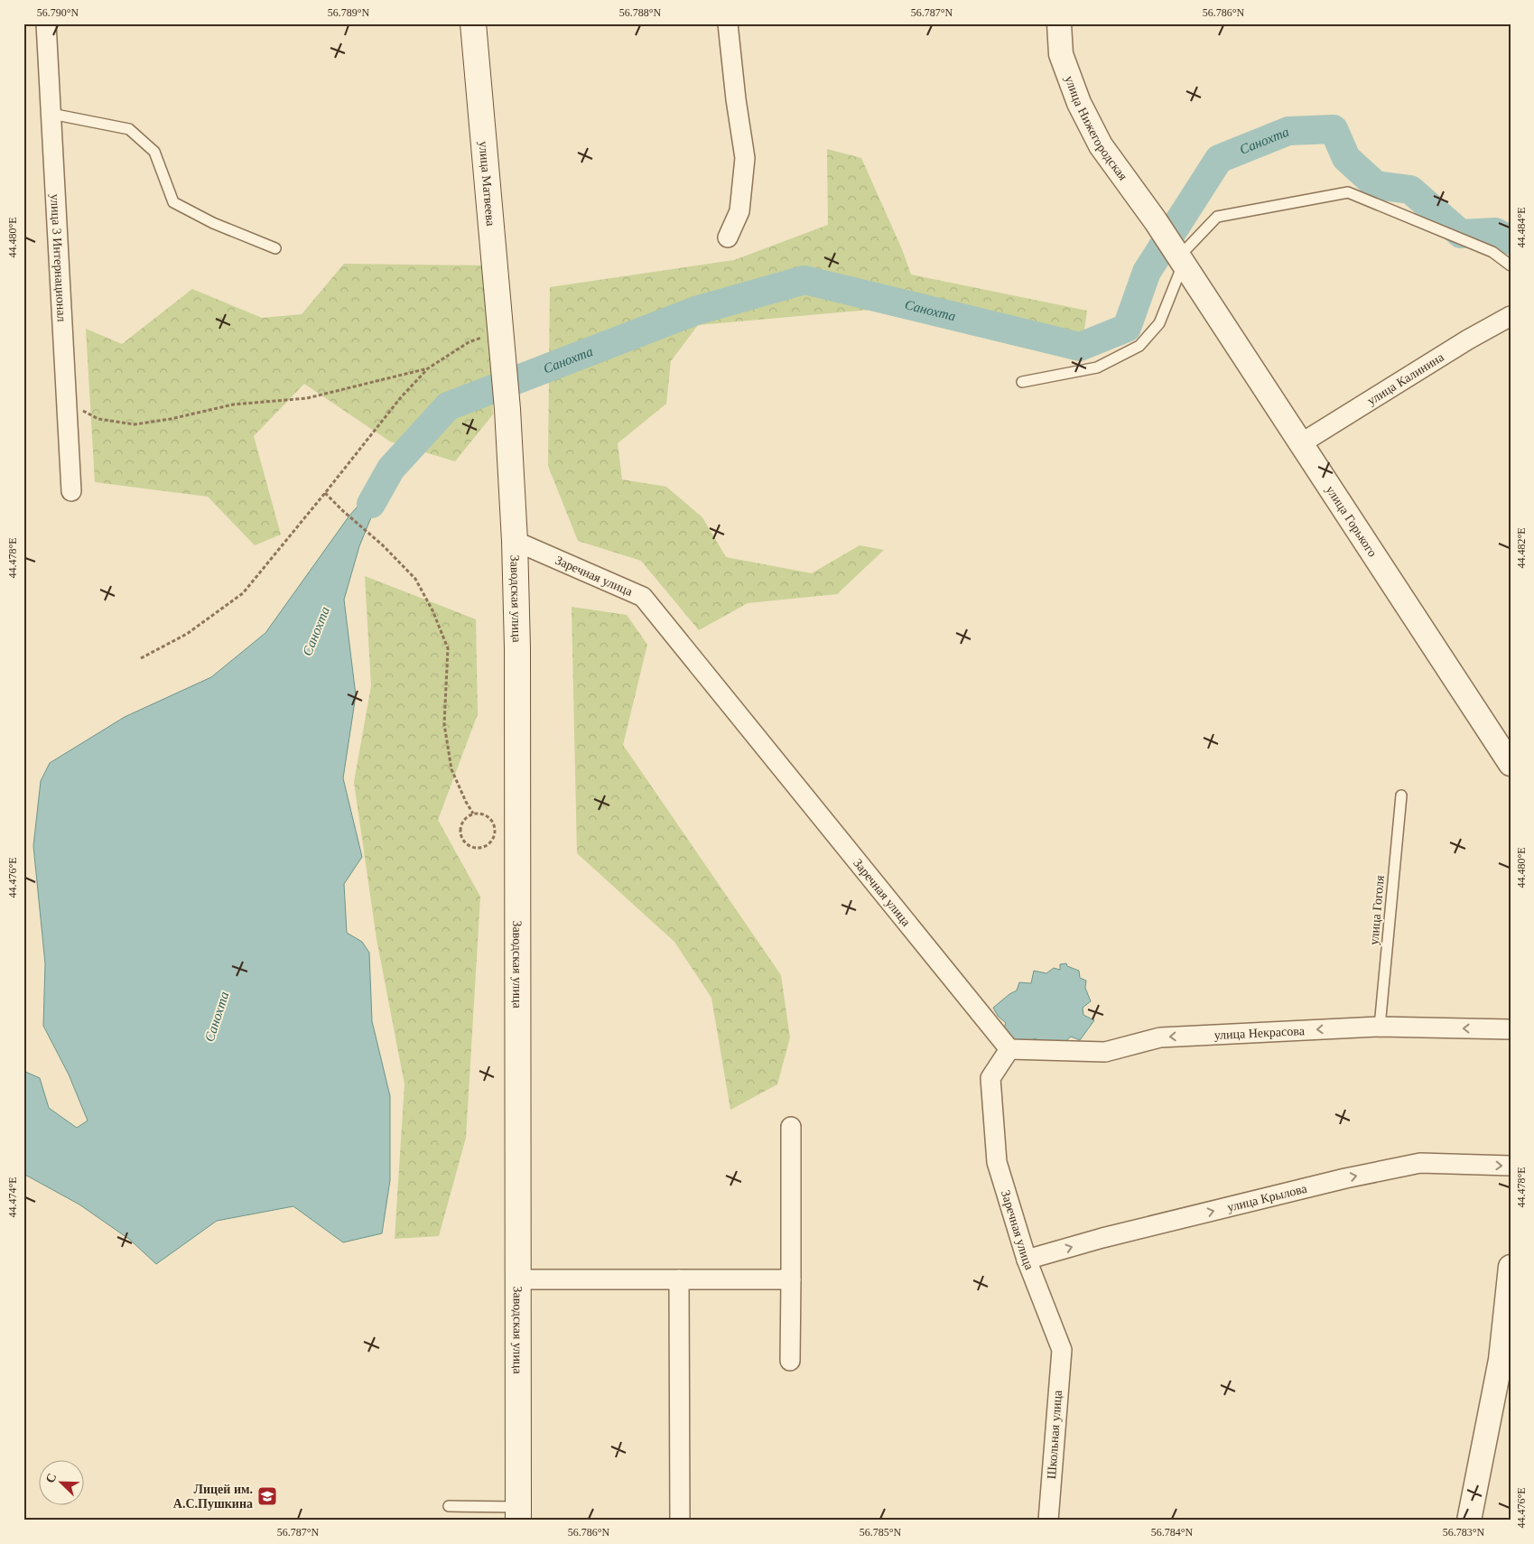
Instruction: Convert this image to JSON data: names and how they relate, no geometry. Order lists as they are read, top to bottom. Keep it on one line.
{"streets":{"main road":["улица Матвеева","Заводская улица"],"street":["улица Нижегородская","улица 3 Интернационал","улица Калинина","улица Горького","Заречная улица","улица Некрасова","улица Крылова","Школьная улица"],"lane":["улица Гоголя"]},"crossings":[["улица Нижегородская","улица Горького"],["улица Матвеева","Заводская улица"],["улица Калинина","улица Горького"],["Заречная улица","Заводская улица"],["Заречная улица","улица Некрасова"],["Заречная улица","улица Крылова"],["Заречная улица","Школьная улица"],["улица Гоголя","улица Некрасова"]],"one_way":["улица Некрасова","улица Крылова"],"water":["Санохта"],"places":{"school or university":["Лицей им. А.С.Пушкина"]},"north":"top left","coordinates":["56.790°N","56.789°N","56.788°N","56.787°N","56.786°N","44.484°E","44.480°E","44.482°E","44.478°E","44.476°E","44.474°E","56.785°N","56.784°N","56.783°N"]}
